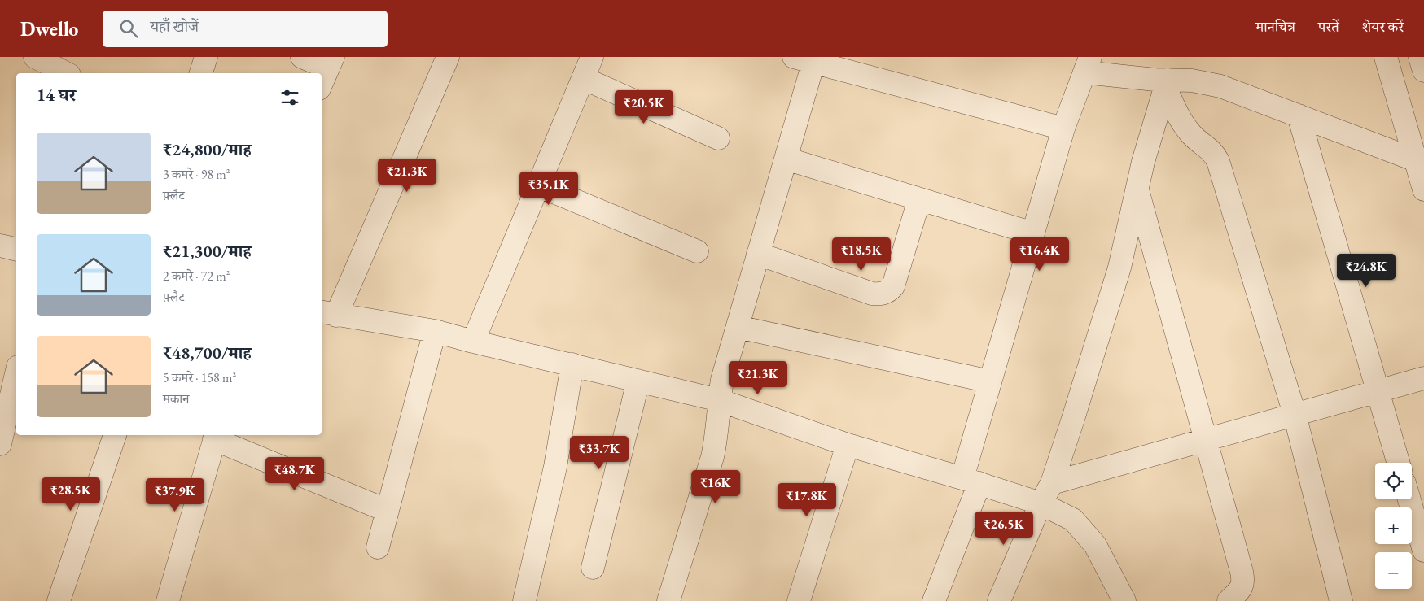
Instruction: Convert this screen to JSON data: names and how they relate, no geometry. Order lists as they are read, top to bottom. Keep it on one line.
{"page":{"header":"Dwello","search":"यहाँ खोजें","nav":["मानचित्र","परतें","शेयर करें"],"heading":"14 घर","price":["₹20.5K","₹21.3K","₹35.1K","₹18.5K","₹16.4K","₹24.8K","₹21.3K","₹33.7K","₹48.7K","₹16K","₹28.5K","₹37.9K","₹17.8K","₹26.5K"],"list":[{"name":"₹24,800/माह","note":"3 कमरे · 98 m² · फ़्लैट"},{"name":"₹21,300/माह","note":"2 कमरे · 72 m² · फ़्लैट"},{"name":"₹48,700/माह","note":"5 कमरे · 158 m² · मकान"}],"map_buttons":["+","−"]}}
